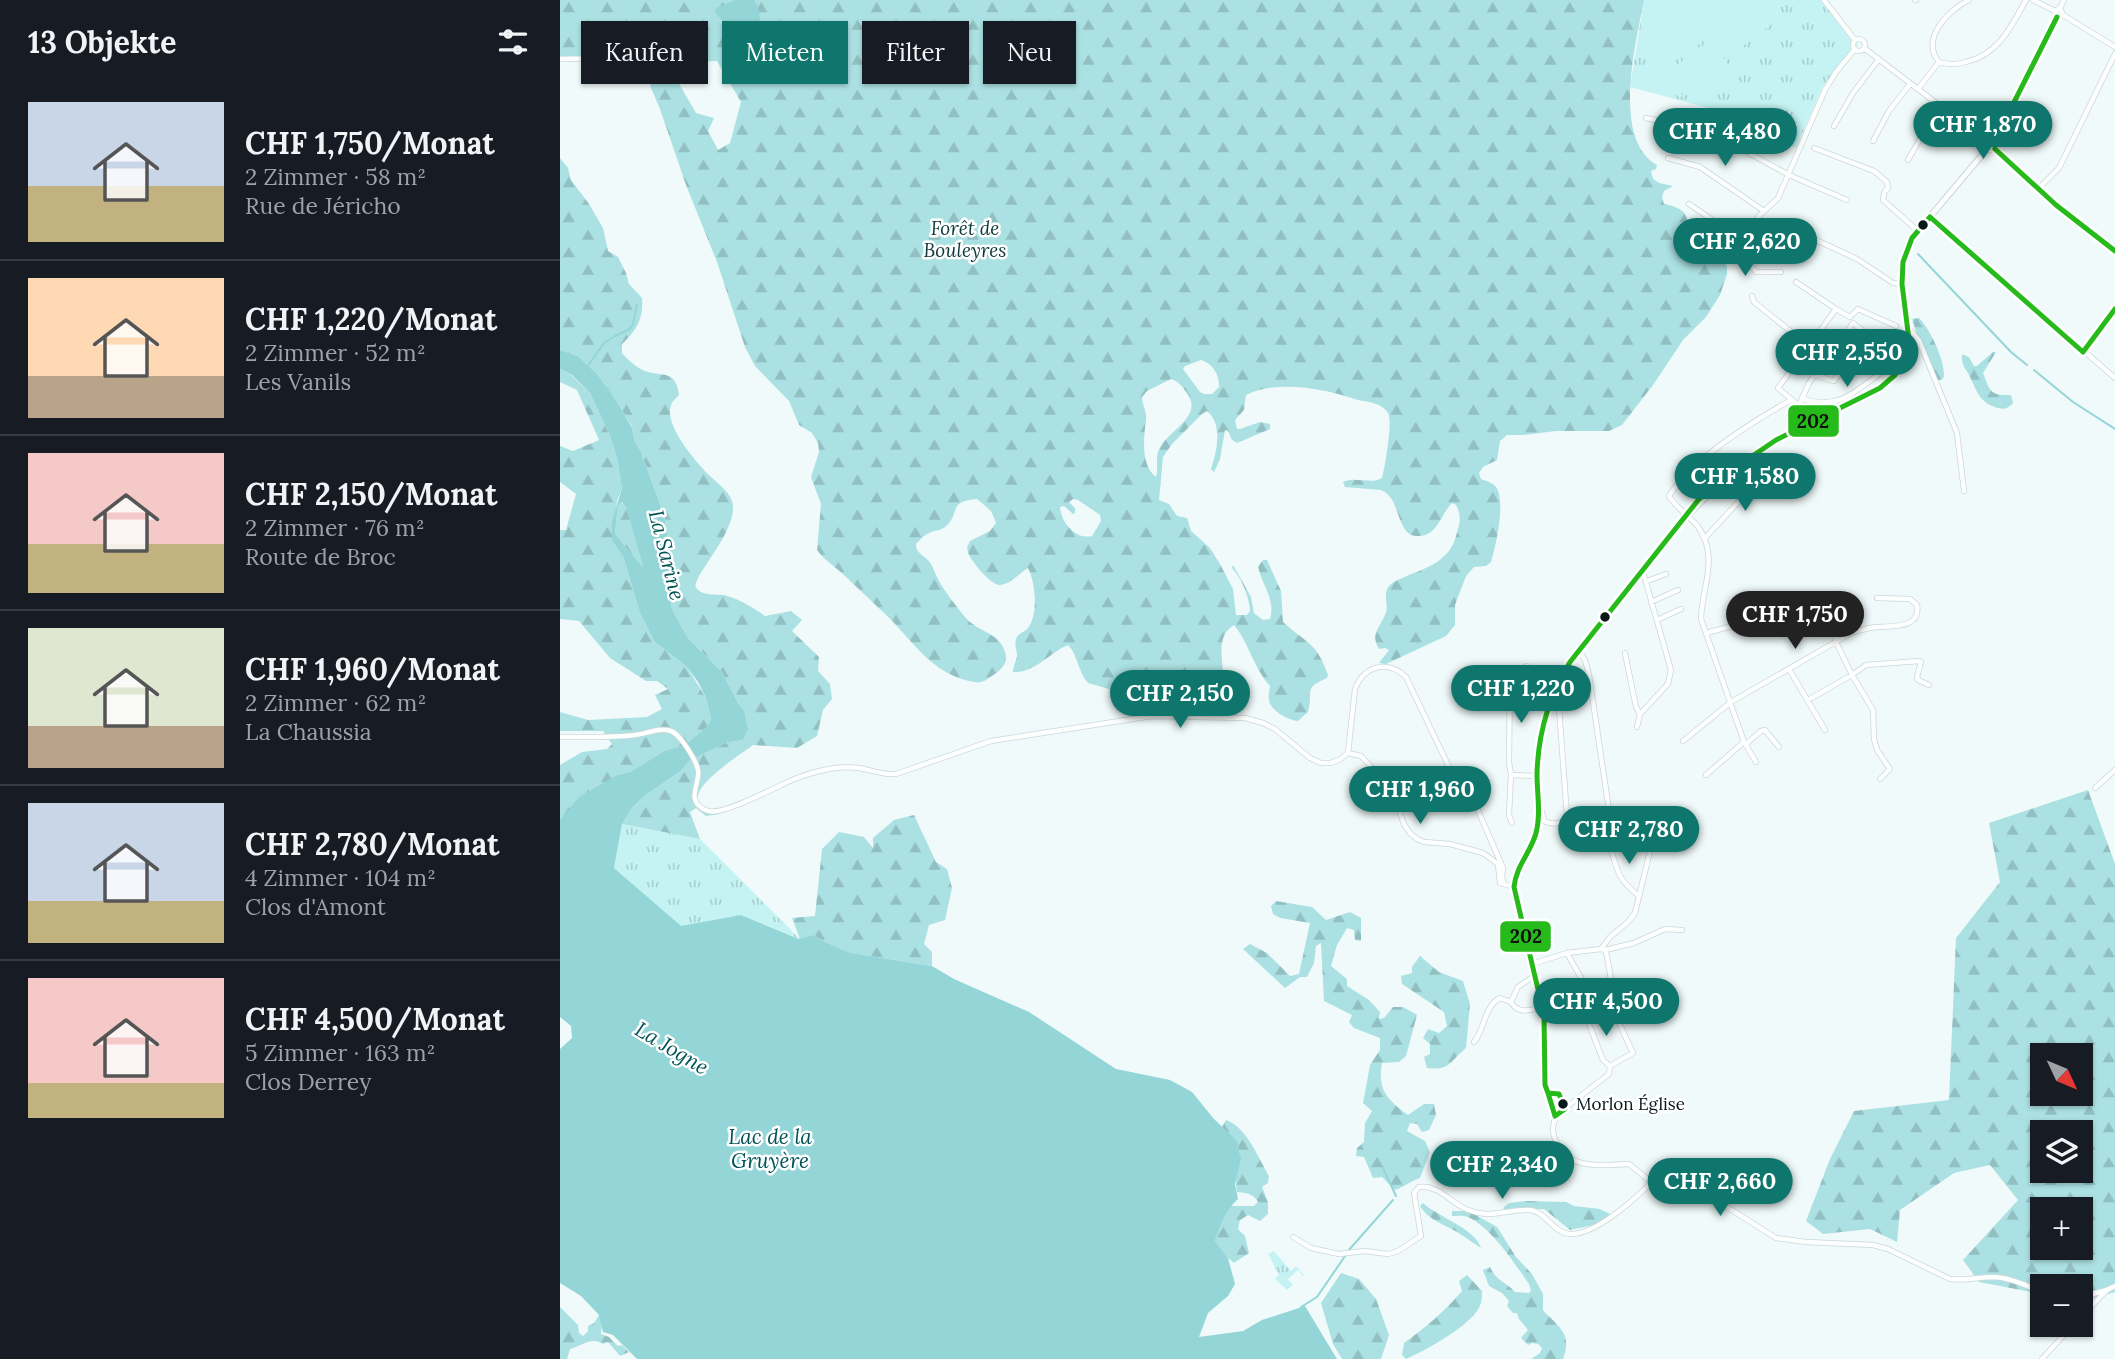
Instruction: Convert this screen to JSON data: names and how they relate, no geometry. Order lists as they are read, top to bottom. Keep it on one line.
{"water":["La Sarine","La Jogne","Lac de la Gruyère"],"parks":["Forêt de Bouleyres"],"places":["Morlon Église"],"lines":["transit line 202"],"north":"bottom right","page":{"heading":"13 Objekte","chip":["Kaufen","Mieten","Filter","Neu"],"list":[{"name":"CHF 1,750/Monat","note":"2 Zimmer · 58 m² · Rue de Jéricho"},{"name":"CHF 1,220/Monat","note":"2 Zimmer · 52 m² · Les Vanils"},{"name":"CHF 2,150/Monat","note":"2 Zimmer · 76 m² · Route de Broc"},{"name":"CHF 1,960/Monat","note":"2 Zimmer · 62 m² · La Chaussia"},{"name":"CHF 2,780/Monat","note":"4 Zimmer · 104 m² · Clos d'Amont"},{"name":"CHF 4,500/Monat","note":"5 Zimmer · 163 m² · Clos Derrey"}],"price":["CHF 1,870","CHF 4,480","CHF 2,620","CHF 2,550","CHF 1,580","CHF 1,750","CHF 1,220","CHF 2,150","CHF 1,960","CHF 2,780","CHF 4,500","CHF 2,340","CHF 2,660"],"map_buttons":["+","−"]}}
